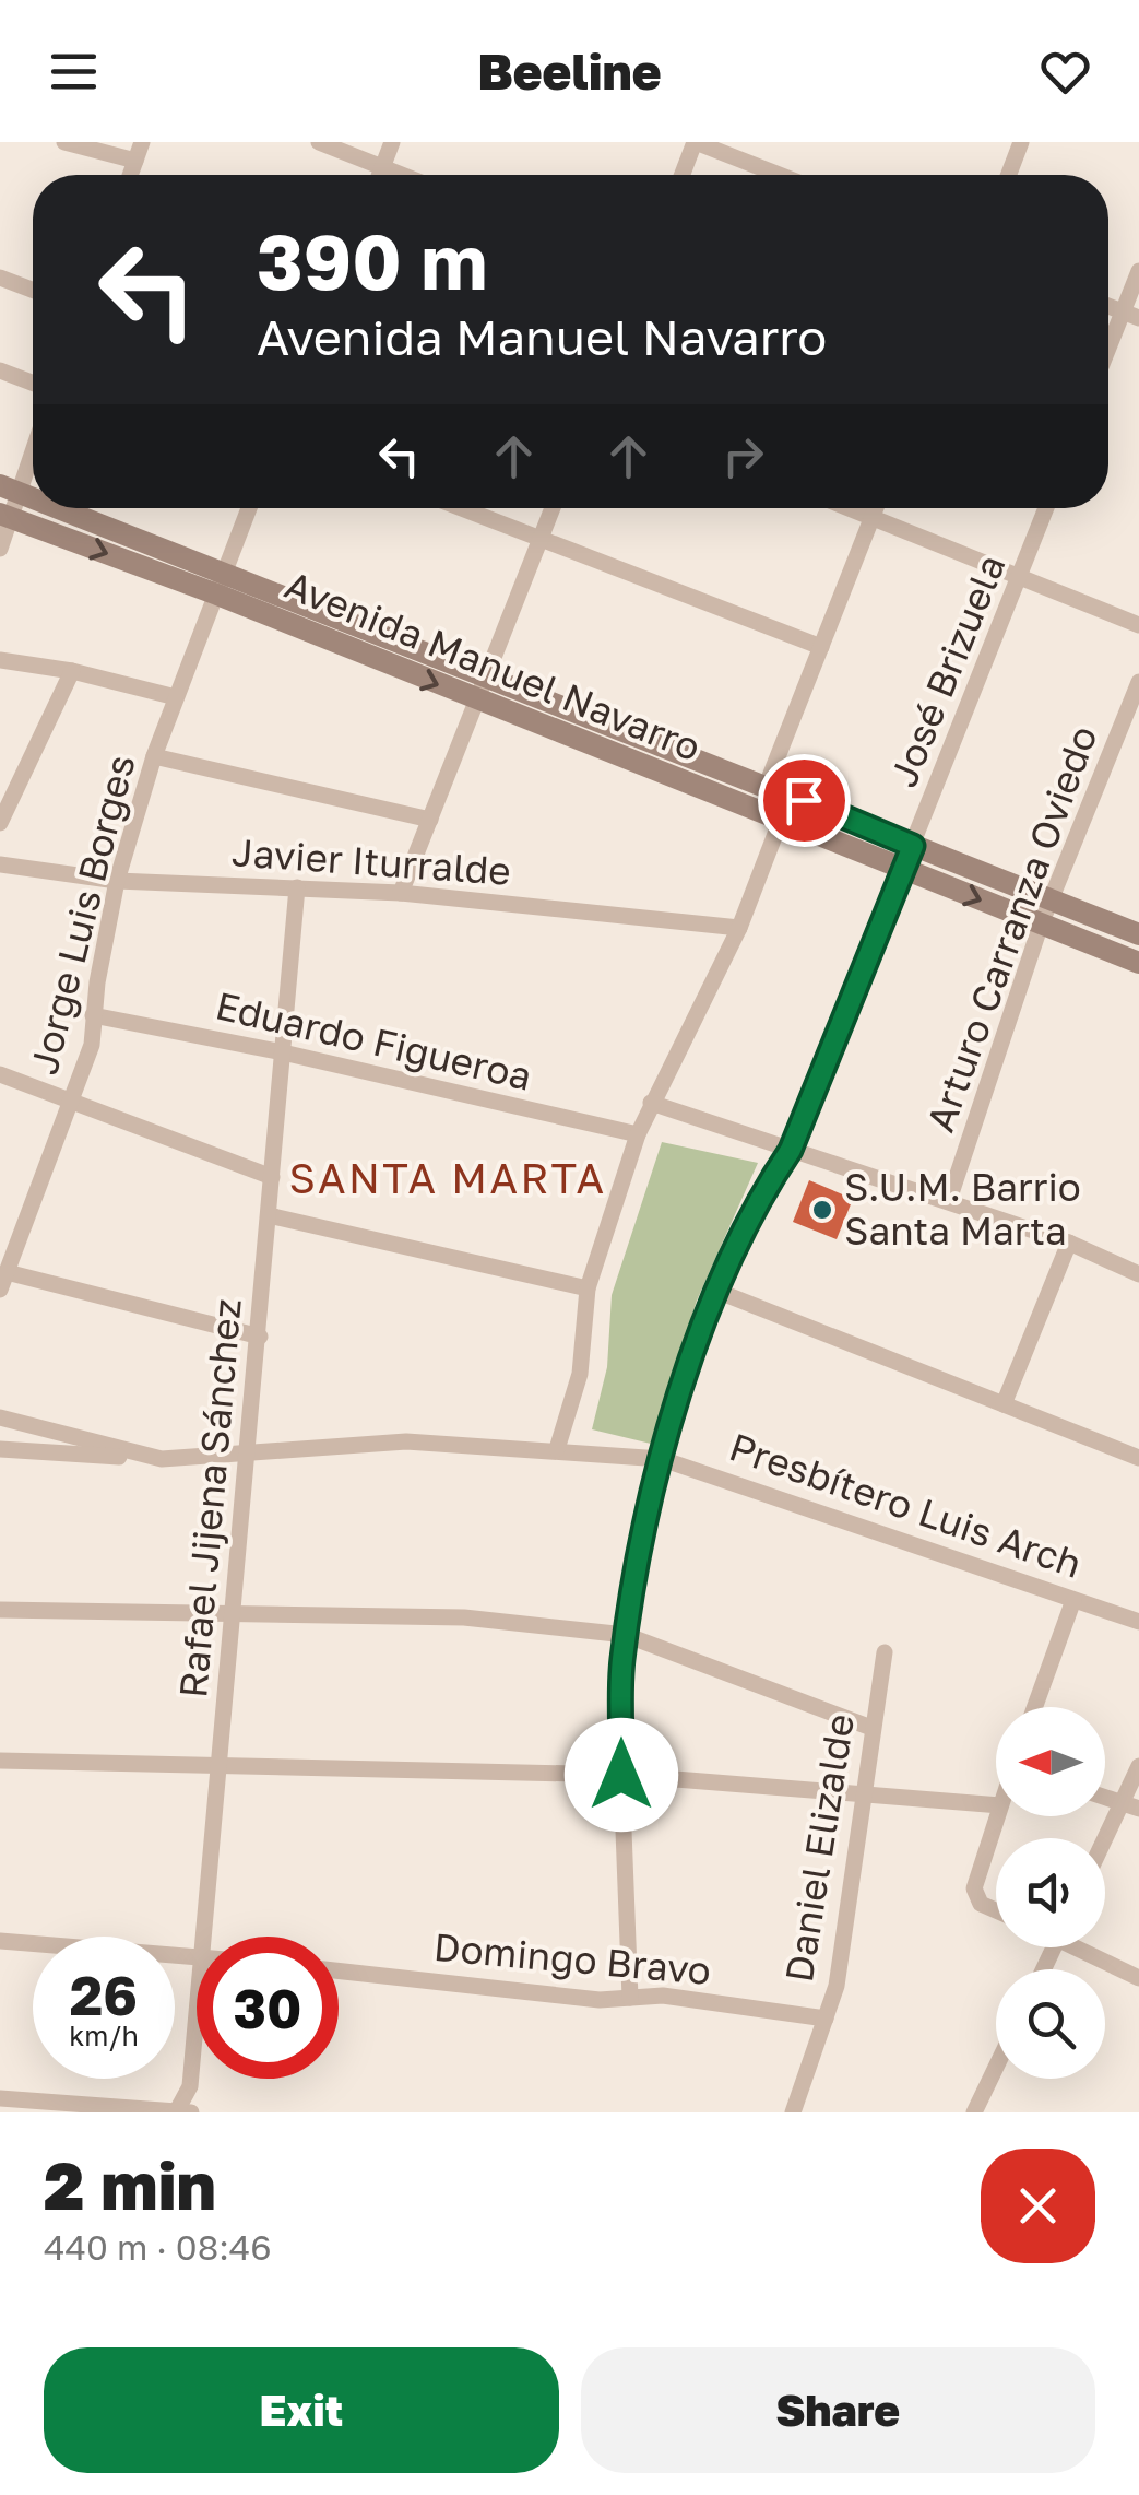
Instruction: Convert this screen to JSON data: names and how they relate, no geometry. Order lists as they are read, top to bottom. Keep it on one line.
{"streets":{"main road":["Avenida Manuel Navarro"],"street":["José Brizuela","Javier Iturralde","Jorge Luis Borges","Arturo Carranza Oviedo","Eduardo Figueroa","Rafael Jijena Sánchez","Presbítero Luis Arch","Daniel Elizalde","Domingo Bravo"]},"crossings":[["Avenida Manuel Navarro","José Brizuela"],["Avenida Manuel Navarro","Jorge Luis Borges"],["Avenida Manuel Navarro","Arturo Carranza Oviedo"],["José Brizuela","Presbítero Luis Arch"],["José Brizuela","Domingo Bravo"],["Javier Iturralde","Jorge Luis Borges"],["Javier Iturralde","Rafael Jijena Sánchez"],["Jorge Luis Borges","Eduardo Figueroa"],["Eduardo Figueroa","Rafael Jijena Sánchez"],["Rafael Jijena Sánchez","Presbítero Luis Arch"],["Daniel Elizalde","Domingo Bravo"]],"districts":["SANTA MARTA"],"places":["S.U.M. Barrio Santa Marta"],"north":"left","page":{"header":"Beeline","turn":["390 m","Avenida Manuel Navarro"],"speed":"26 km/h","limit":"30","heading":["2 min","440 m · 08:46"],"buttons":["Exit","Share"]}}
